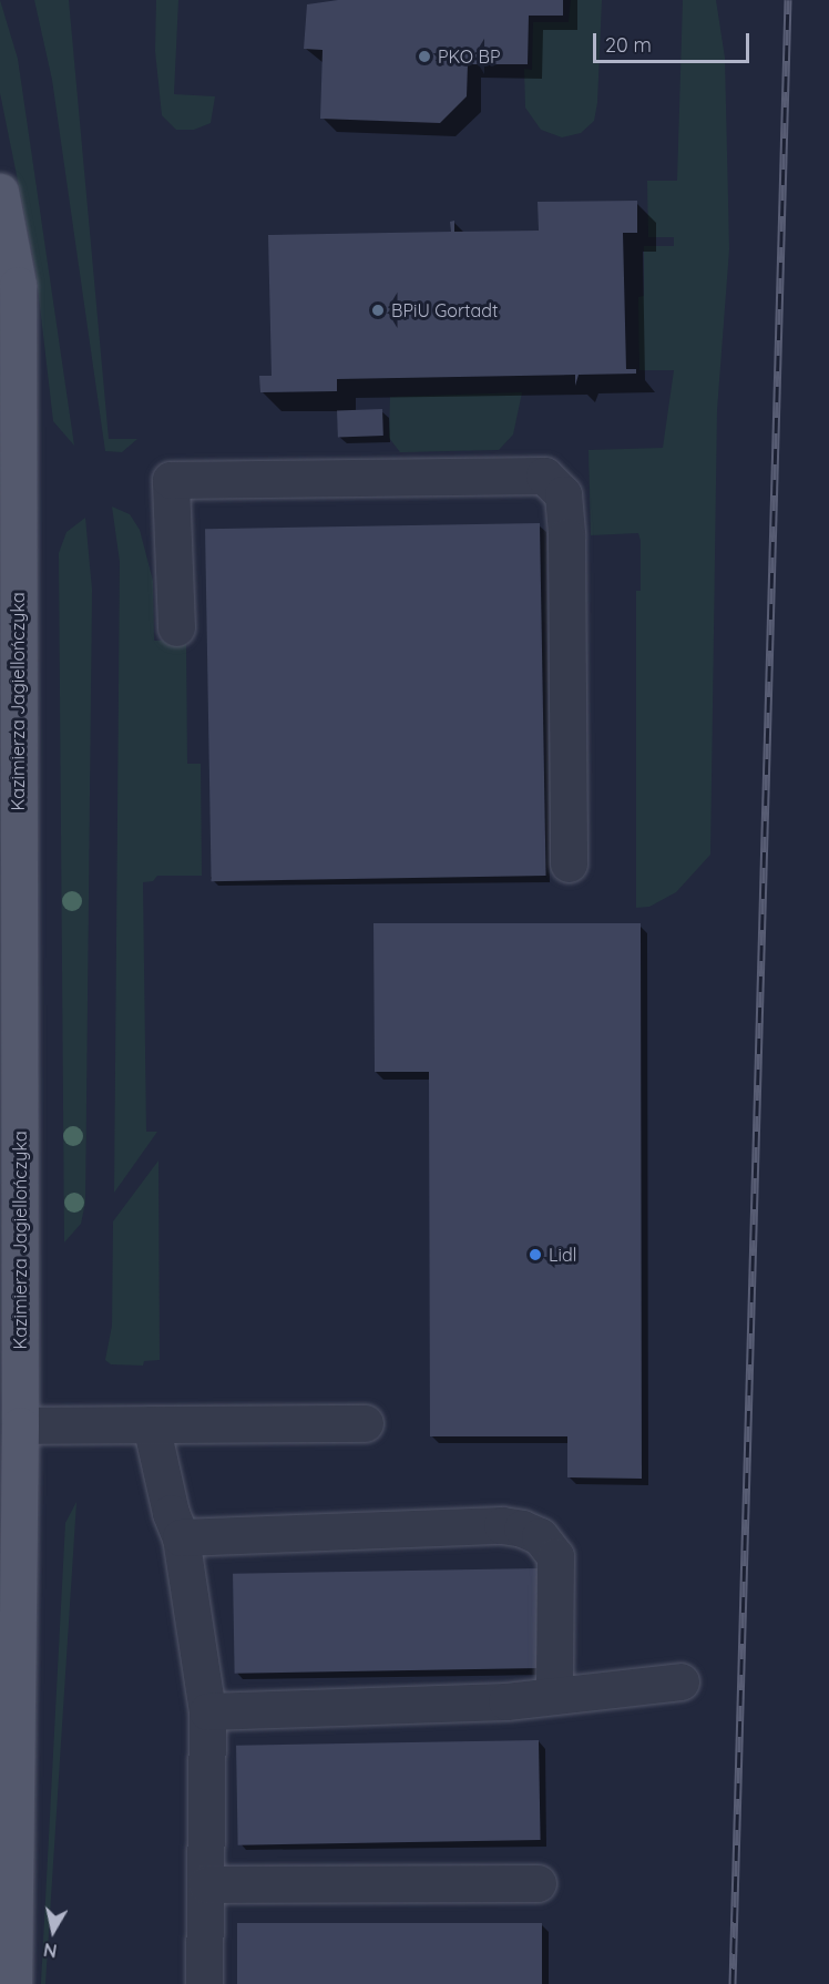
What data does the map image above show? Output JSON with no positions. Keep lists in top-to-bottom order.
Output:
{
  "streets": {
    "main road": ["Kazimierza Jagiellończyka"]
  },
  "places": ["PKO BP", "BPiU Gortadt", "Lidl"],
  "scale_bar": "20 m",
  "north": "bottom"
}
